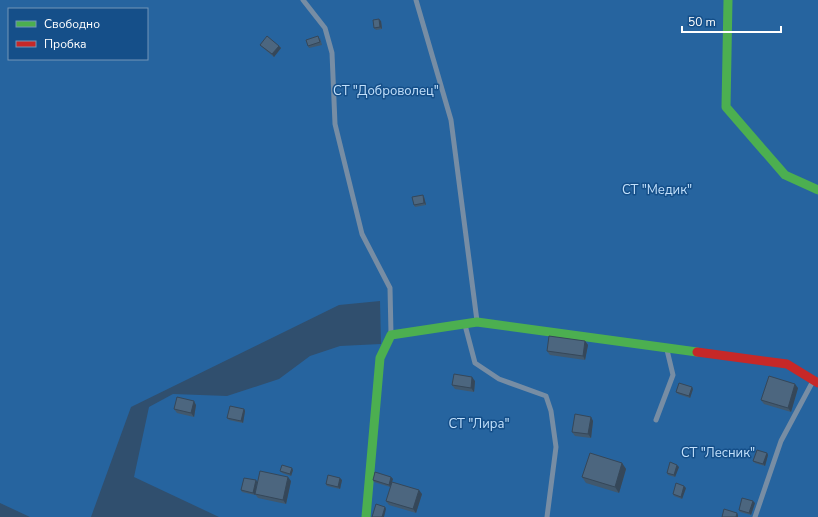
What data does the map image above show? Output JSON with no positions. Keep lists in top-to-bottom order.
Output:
{
  "parks": [
    "СТ \"Доброволец\"",
    "СТ \"Медик\"",
    "СТ \"Лира\"",
    "СТ \"Лесник\""
  ],
  "legend": ["Свободно", "Пробка"],
  "scale_bar": "50 m"
}
